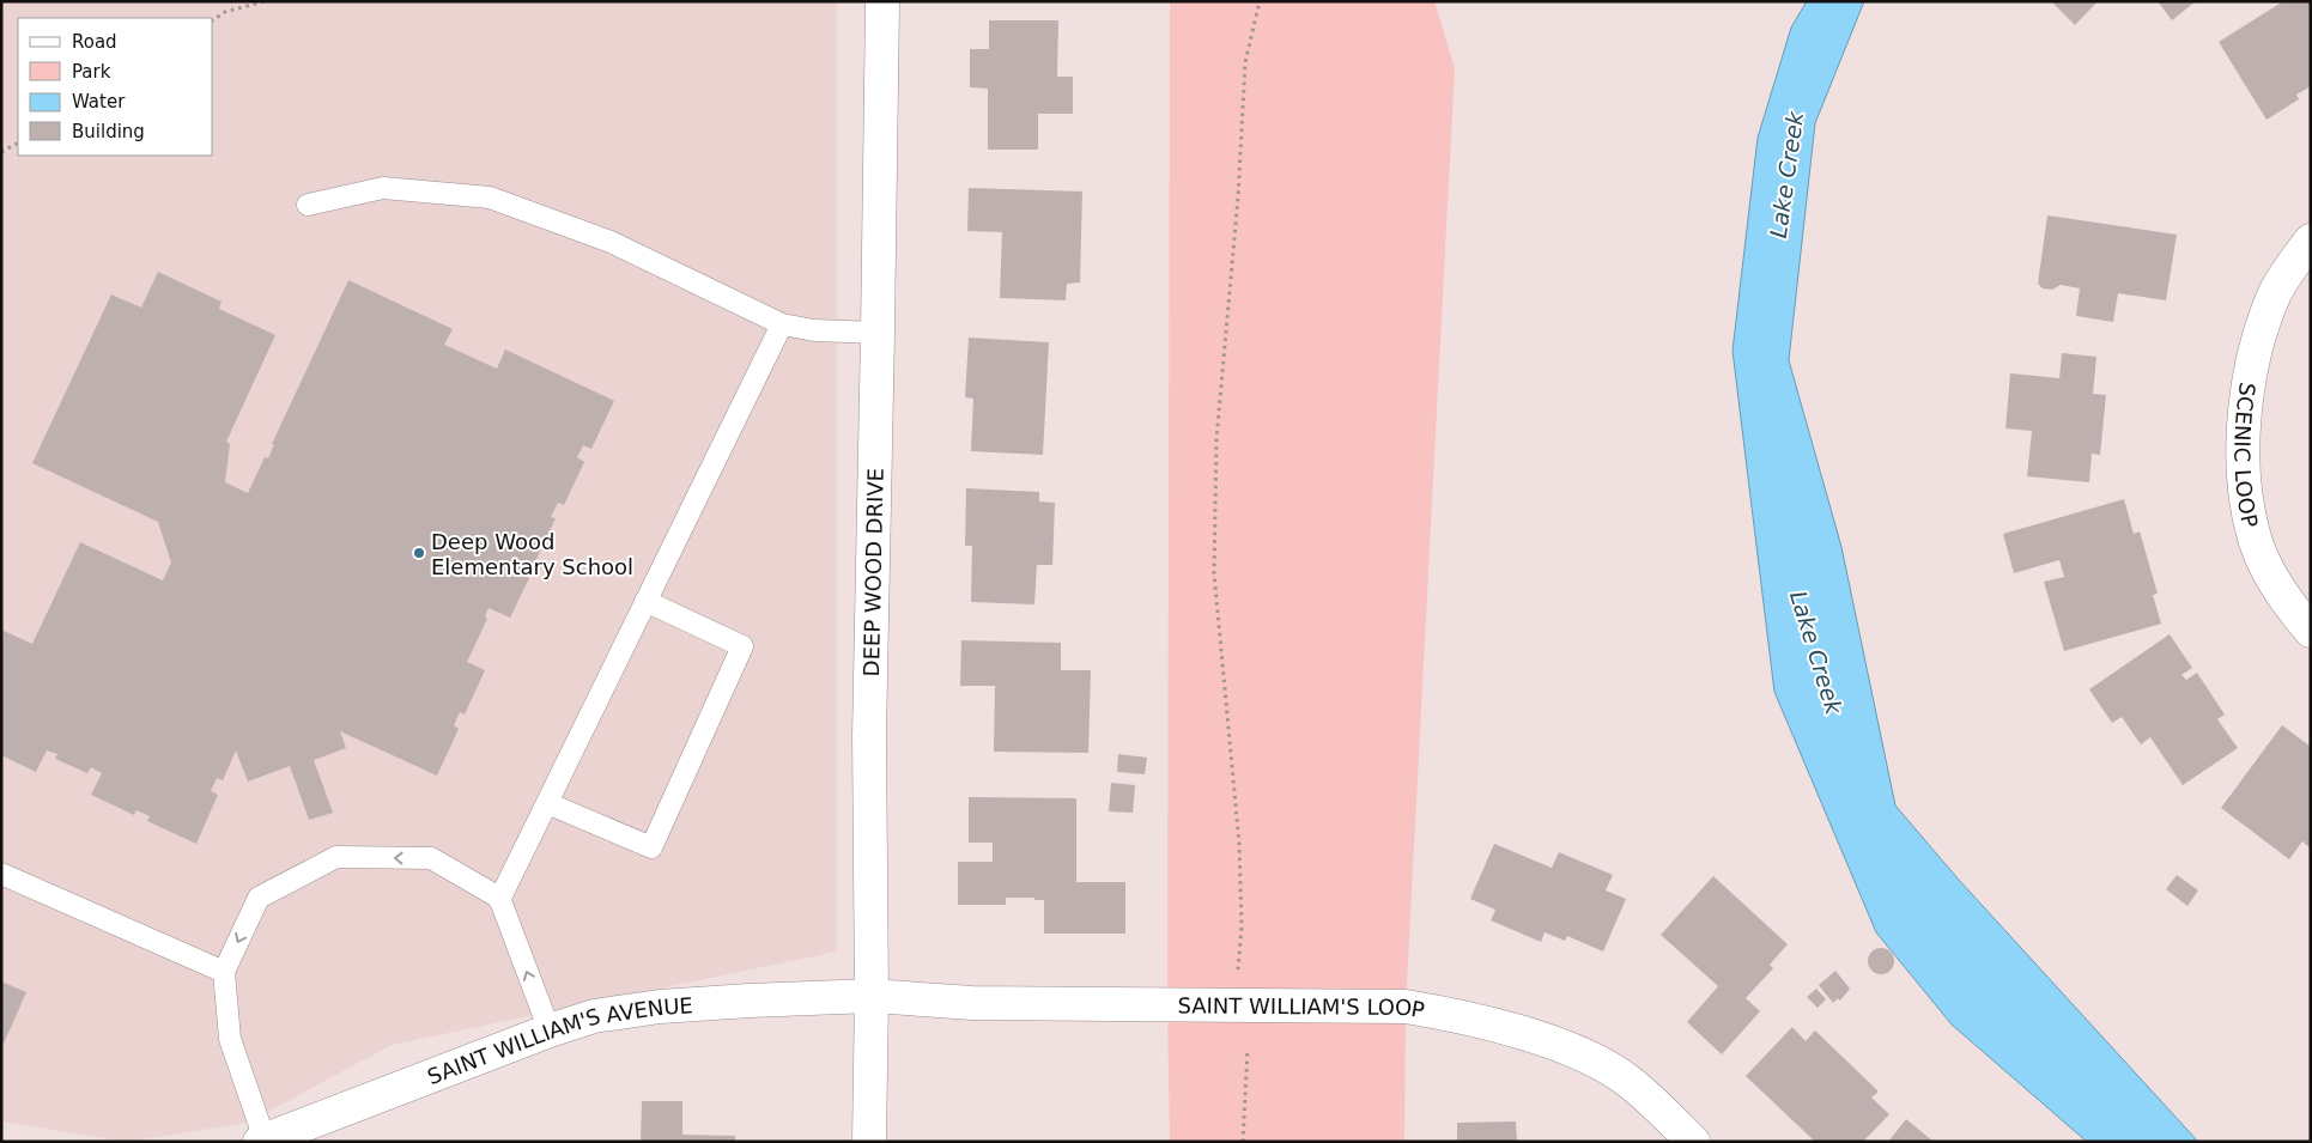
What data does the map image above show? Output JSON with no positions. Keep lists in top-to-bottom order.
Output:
{
  "streets": {
    "street": [
      "SCENIC LOOP",
      "DEEP WOOD DRIVE",
      "SAINT WILLIAM'S LOOP",
      "SAINT WILLIAM'S AVENUE"
    ]
  },
  "crossings": [
    ["DEEP WOOD DRIVE", "SAINT WILLIAM'S LOOP"],
    ["DEEP WOOD DRIVE", "SAINT WILLIAM'S AVENUE"],
    ["SAINT WILLIAM'S LOOP", "SAINT WILLIAM'S AVENUE"]
  ],
  "water": ["Lake Creek"],
  "places": ["Deep Wood Elementary School"],
  "legend": [
    "Road",
    "Park",
    "Water",
    "Building"
  ]
}
